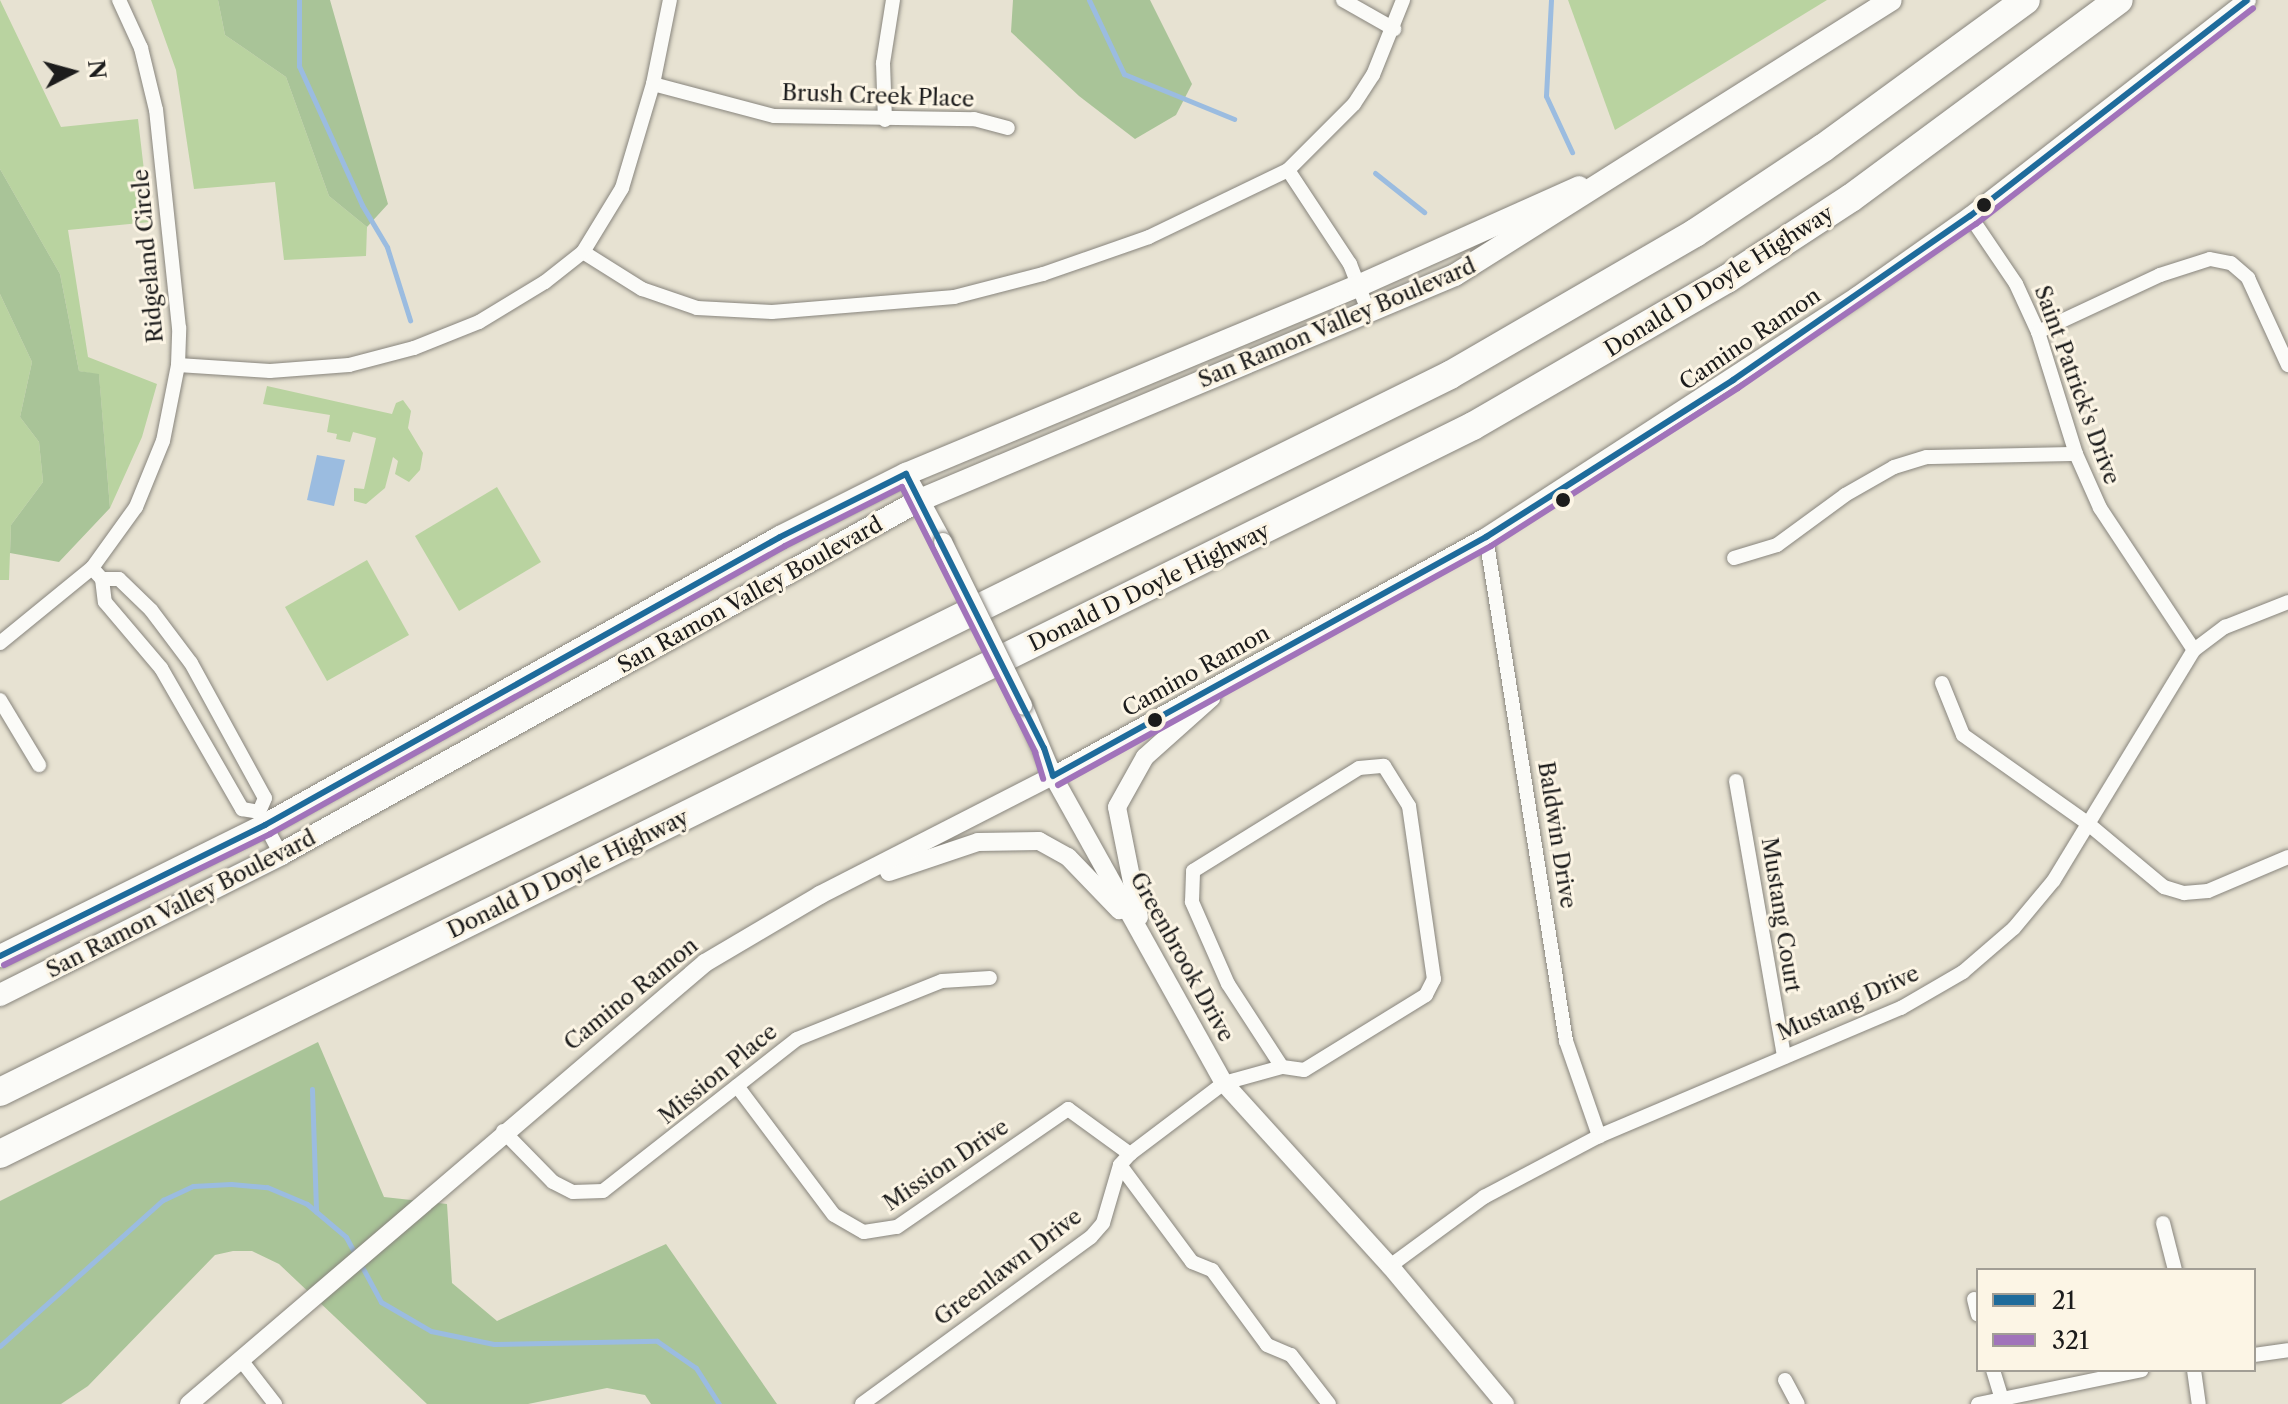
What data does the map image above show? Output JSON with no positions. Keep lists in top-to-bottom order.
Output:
{
  "streets": {
    "highway": ["Donald D Doyle Highway"],
    "main road": ["San Ramon Valley Boulevard"],
    "street": [
      "Brush Creek Place",
      "Ridgeland Circle",
      "Camino Ramon",
      "Saint Patrick's Drive",
      "Baldwin Drive",
      "Mustang Court",
      "Greenbrook Drive",
      "Mustang Drive",
      "Mission Place",
      "Mission Drive",
      "Greenlawn Drive"
    ]
  },
  "crossings": [
    ["San Ramon Valley Boulevard", "Greenbrook Drive"],
    ["Camino Ramon", "Saint Patrick's Drive"],
    ["Camino Ramon", "Baldwin Drive"],
    ["Camino Ramon", "Greenbrook Drive"],
    ["Camino Ramon", "Mission Place"],
    ["Saint Patrick's Drive", "Mustang Drive"],
    ["Baldwin Drive", "Mustang Drive"],
    ["Mustang Court", "Mustang Drive"],
    ["Greenbrook Drive", "Mustang Drive"],
    ["Mission Place", "Mission Drive"],
    ["Mission Drive", "Greenlawn Drive"]
  ],
  "lines": ["transit line 21", "transit line 321"],
  "legend": ["21", "321"],
  "north": "right"
}
